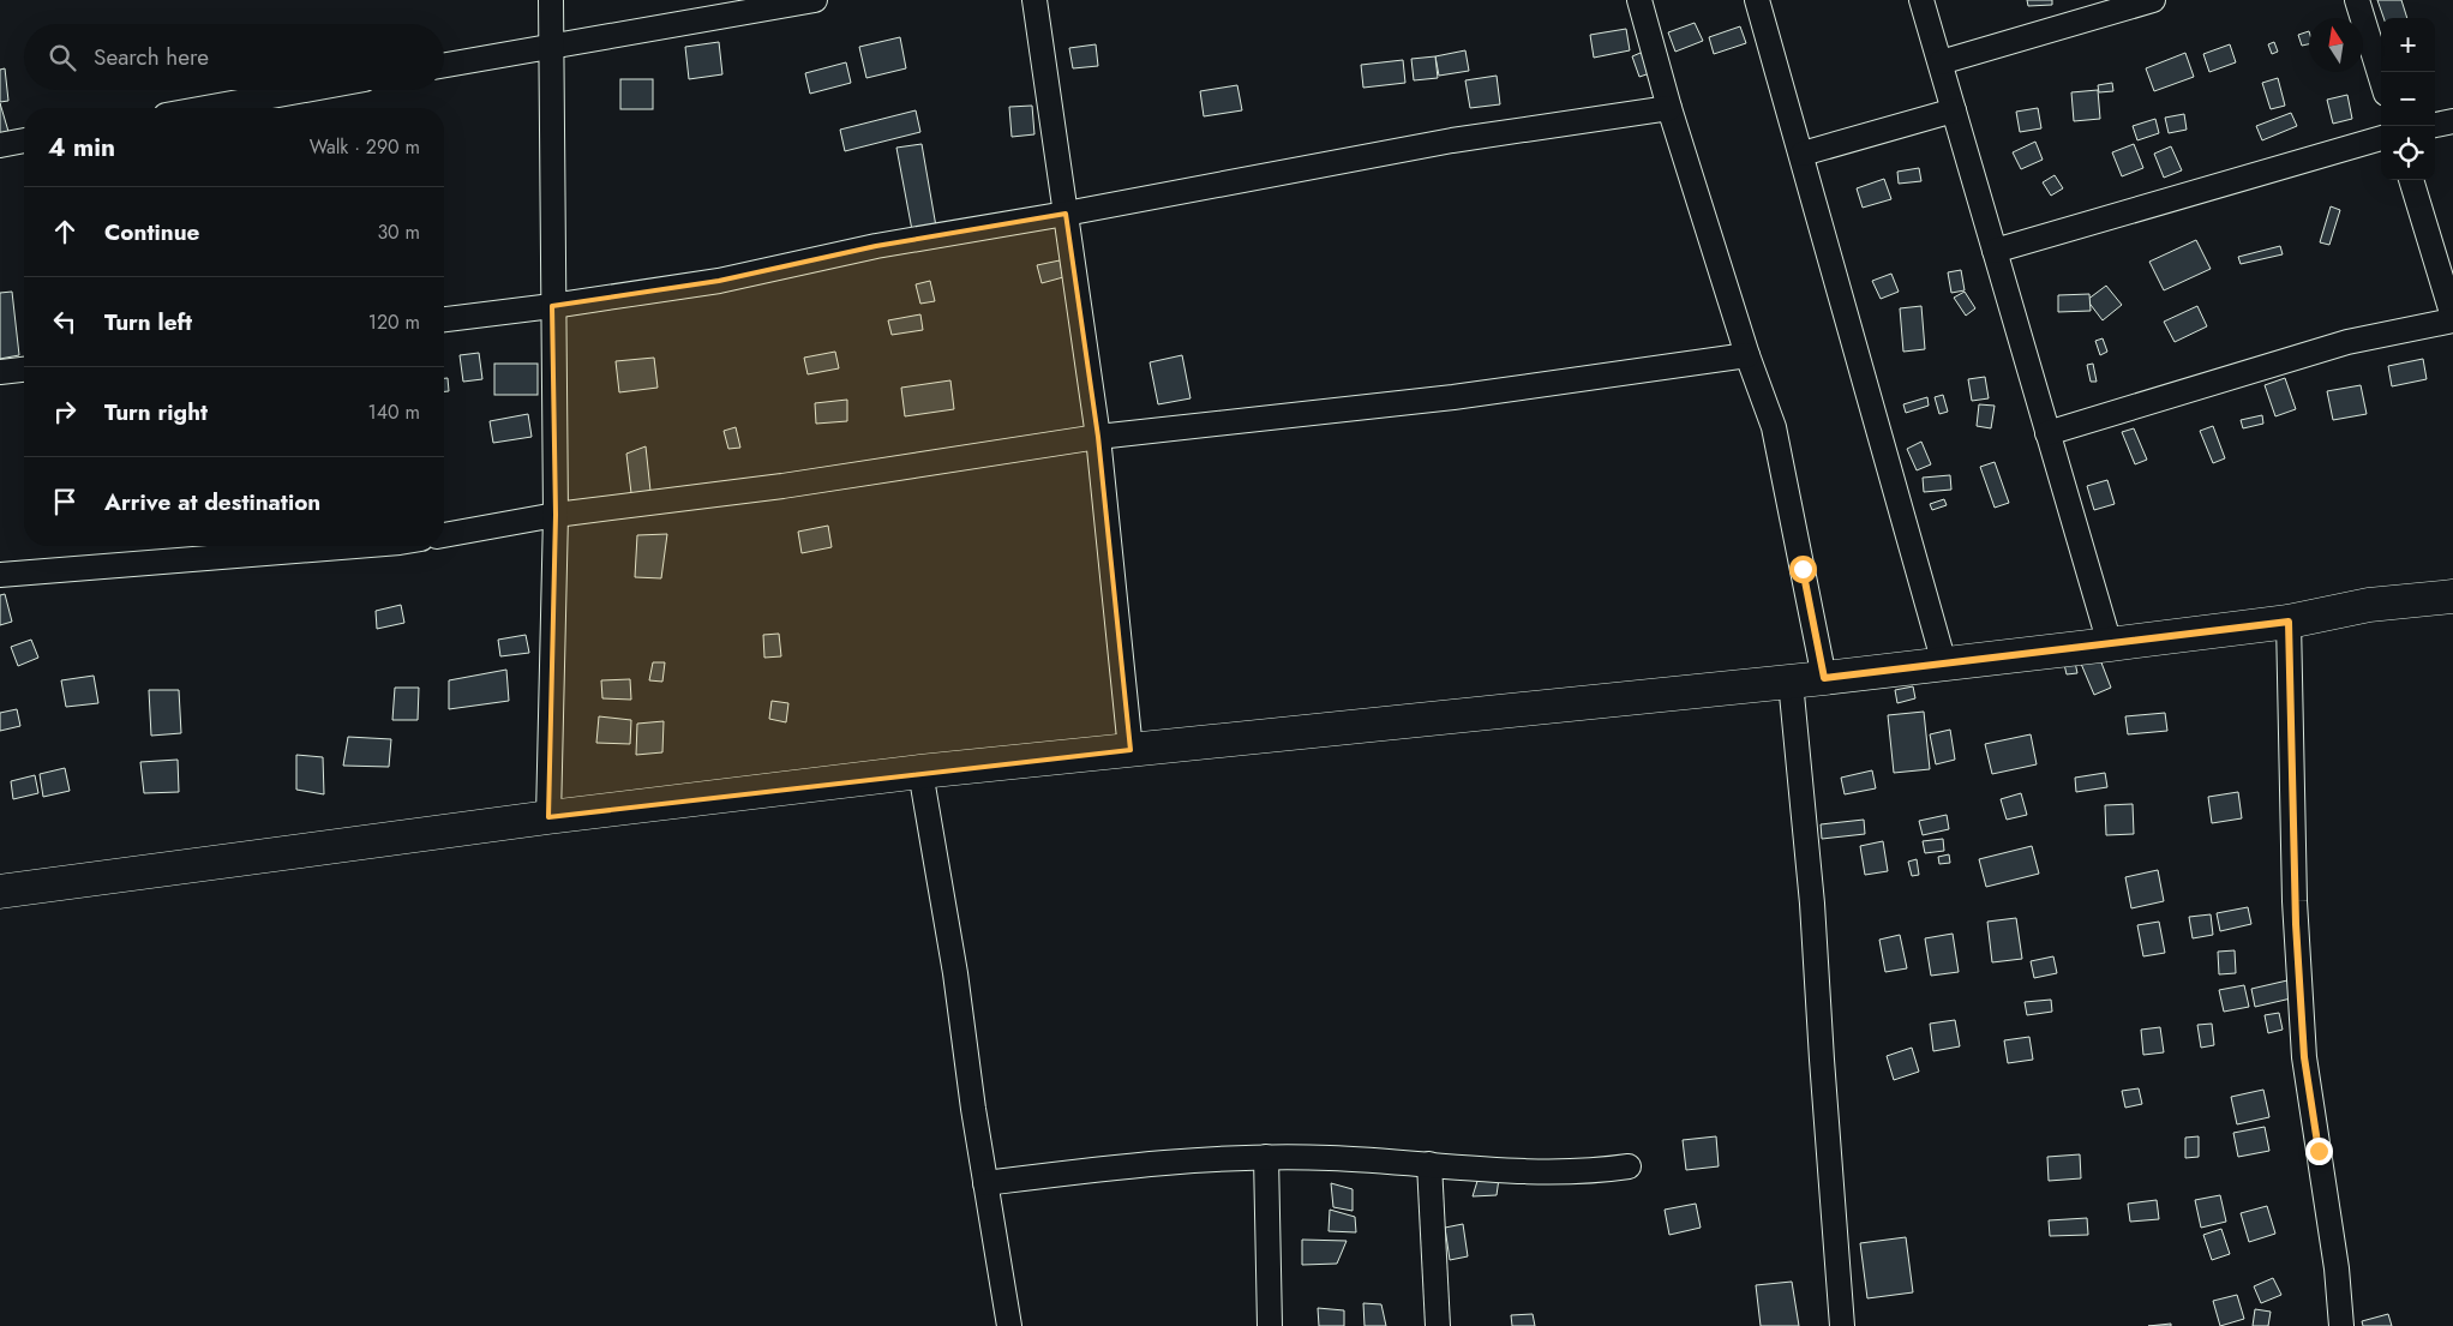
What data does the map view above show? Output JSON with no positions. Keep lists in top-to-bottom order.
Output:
{
  "north": "top",
  "page": {
    "map_buttons": ["+", "−"],
    "search": "Search here",
    "heading": ["4 min", "Walk · 290 m"],
    "list": [
      ["Continue", "30 m"],
      ["Turn left", "120 m"],
      ["Turn right", "140 m"],
      "Arrive at destination"
    ]
  }
}
